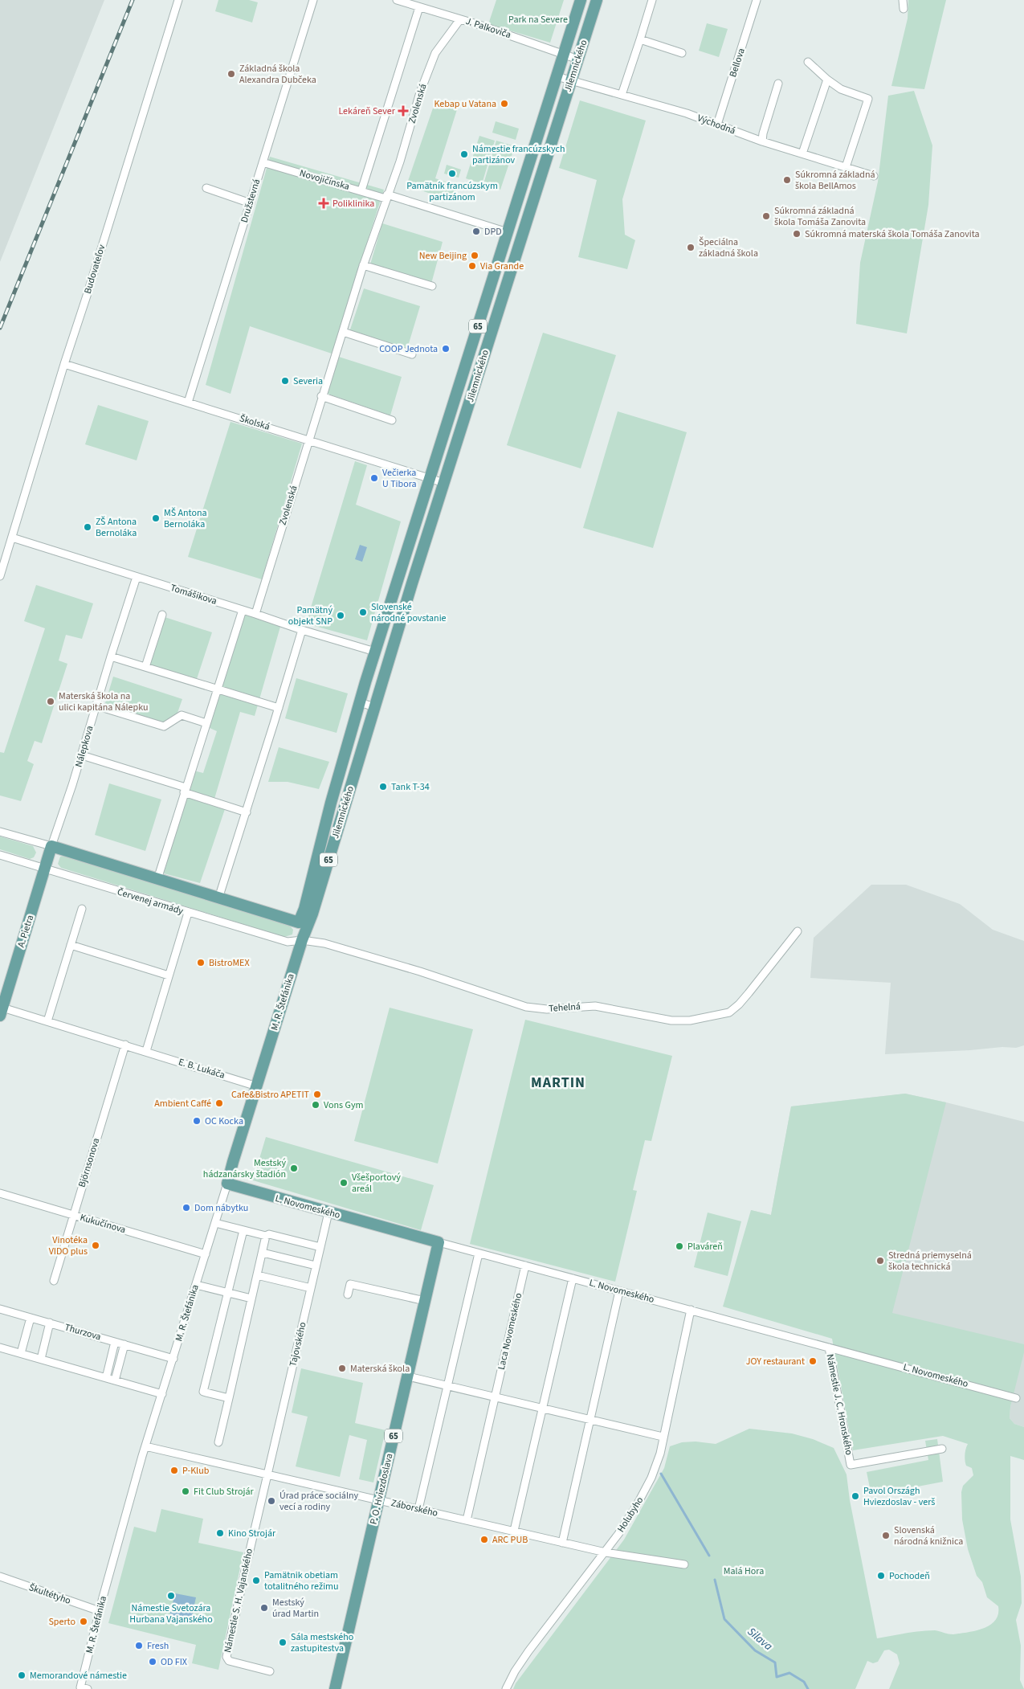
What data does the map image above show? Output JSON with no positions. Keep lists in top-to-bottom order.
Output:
{
  "streets": {
    "main road": [
      "Jilemnického",
      "65",
      "A. Pietra",
      "M. R. Štefánika",
      "L. Novomeského",
      "P. O. Hviezdoslava"
    ],
    "street": [
      "J. Palkoviča",
      "Bellova",
      "Zvolenská",
      "Východná",
      "Novojičínska",
      "Družstevná",
      "Budovateľov",
      "Školská",
      "Tomášikova",
      "Nálepkova",
      "Červenej armády",
      "Tehelná",
      "E. B. Lukáča",
      "Björnsonova",
      "Kukučínova",
      "Laca Novomeského",
      "Thurzova",
      "Tajovského",
      "Námestie J. C. Hronského",
      "Záborského",
      "Holubyho",
      "Škultétyho",
      "Námestie S. H. Vajanského"
    ]
  },
  "crossings": [
    ["J. Palkoviča", "Jilemnického"],
    ["J. Palkoviča", "Zvolenská"],
    ["Bellova", "Východná"],
    ["Jilemnického", "Východná"],
    ["Jilemnického", "Školská"],
    ["Jilemnického", "Tomášikova"],
    ["Jilemnického", "Červenej armády"],
    ["Jilemnického", "M. R. Štefánika"],
    ["Jilemnického", "Tehelná"],
    ["Zvolenská", "Novojičínska"],
    ["Zvolenská", "Školská"],
    ["Zvolenská", "Tomášikova"],
    ["Novojičínska", "Družstevná"],
    ["Družstevná", "Školská"],
    ["Budovateľov", "Školská"],
    ["Budovateľov", "Tomášikova"],
    ["Tomášikova", "Nálepkova"],
    ["Nálepkova", "A. Pietra"],
    ["Červenej armády", "A. Pietra"],
    ["Červenej armády", "M. R. Štefánika"],
    ["Červenej armády", "Tehelná"],
    ["A. Pietra", "E. B. Lukáča"],
    ["M. R. Štefánika", "Tehelná"],
    ["M. R. Štefánika", "E. B. Lukáča"],
    ["M. R. Štefánika", "L. Novomeského"],
    ["M. R. Štefánika", "Kukučínova"],
    ["M. R. Štefánika", "Thurzova"],
    ["M. R. Štefánika", "Záborského"],
    ["M. R. Štefánika", "Škultétyho"],
    ["E. B. Lukáča", "Björnsonova"],
    ["Björnsonova", "Kukučínova"],
    ["L. Novomeského", "Laca Novomeského"],
    ["L. Novomeského", "Tajovského"],
    ["L. Novomeského", "Námestie J. C. Hronského"],
    ["L. Novomeského", "P. O. Hviezdoslava"],
    ["L. Novomeského", "Holubyho"],
    ["Laca Novomeského", "Záborského"],
    ["Tajovského", "Záborského"],
    ["Tajovského", "Námestie S. H. Vajanského"],
    ["P. O. Hviezdoslava", "Záborského"],
    ["Záborského", "Holubyho"],
    ["Záborského", "Námestie S. H. Vajanského"]
  ],
  "districts": ["MARTIN"],
  "water": ["Silava"],
  "parks": ["Park na Severe", "Malá Hora"],
  "places": {
    "other": [
      "Základná škola Alexandra Dubčeka",
      "Kebap u Vatana",
      "Námestie francúzskych partizánov",
      "Pamätník francúzskym partizánom",
      "Súkromná základná škola BellAmos",
      "Súkromná základná škola Tomáša Zanovita",
      "DPD",
      "Súkromná materská škola Tomáša Zanovita",
      "Špeciálna základná škola",
      "New Beijing",
      "Via Grande",
      "COOP Jednota",
      "Severia",
      "Večierka U Tibora",
      "MŠ Antona Bernoláka",
      "ZŠ Antona Bernoláka",
      "Slovenské národné povstanie",
      "Pamätný objekt SNP",
      "Materská škola na ulici kapitána Nálepku",
      "Tank T-34",
      "BistroMEX",
      "Cafe&Bistro APETIT",
      "Ambient Caffé",
      "Vons Gym",
      "OC Kocka",
      "Mestský hádzanársky štadión",
      "Všešportový areál",
      "Dom nábytku",
      "Vinotéka VIDO plus",
      "Plaváreň",
      "Stredná priemyselná škola technická",
      "JOY restaurant",
      "Materská škola",
      "P-Klub",
      "Fit Club Strojár",
      "Pavol Országh Hviezdoslav - verš",
      "Úrad práce sociálny vecí a rodiny",
      "Kino Strojár",
      "Slovenská národná knižnica",
      "ARC PUB",
      "Pochodeň",
      "Pamätnik obetiam totalitného režimu",
      "Námestie Svetozára Hurbana Vajanského",
      "Mestský úrad Martin",
      "Sperto",
      "Sála mestského zastupitestva",
      "Fresh",
      "OD FIX",
      "Memorandové námestie"
    ],
    "health": ["Lekáreň Sever", "Poliklinika"]
  }
}
